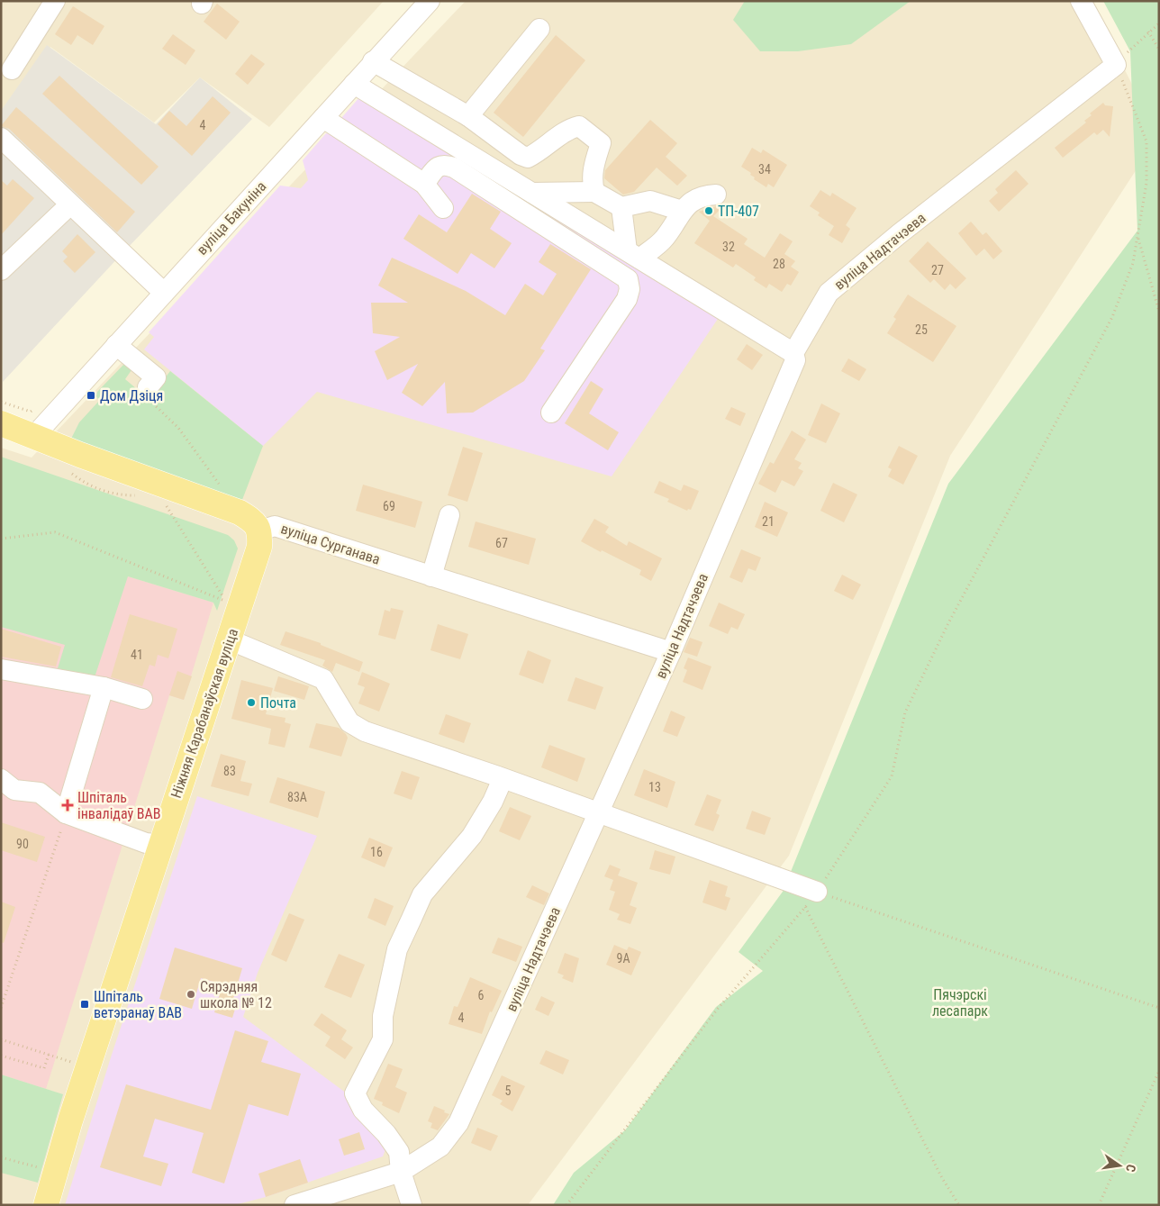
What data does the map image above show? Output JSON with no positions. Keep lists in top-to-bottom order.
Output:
{
  "streets": {
    "main road": ["вуліца Сурганава", "Ніжняя Карабанаўская вуліца"],
    "street": ["вуліца Бакуніна", "вуліца Надтачэева"]
  },
  "crossings": [
    ["вуліца Бакуніна", "вуліца Сурганава"],
    ["вуліца Надтачэева", "вуліца Сурганава"],
    ["вуліца Сурганава", "Ніжняя Карабанаўская вуліца"]
  ],
  "parks": ["Пячэрскі лесапарк"],
  "places": {
    "other": ["ТП-407", "Почта", "Сярэдняя школа № 12"],
    "transit": ["Дом Дзіця", "Шпіталь ветэранаў ВАВ"],
    "health": ["Шпіталь інвалідаў ВАВ"]
  },
  "house_numbers": [
    "4",
    "34",
    "32",
    "28",
    "27",
    "25",
    "69",
    "21",
    "67",
    "41",
    "83",
    "13",
    "83А",
    "90",
    "16",
    "9А",
    "6",
    "4",
    "5"
  ],
  "north": "right"
}
